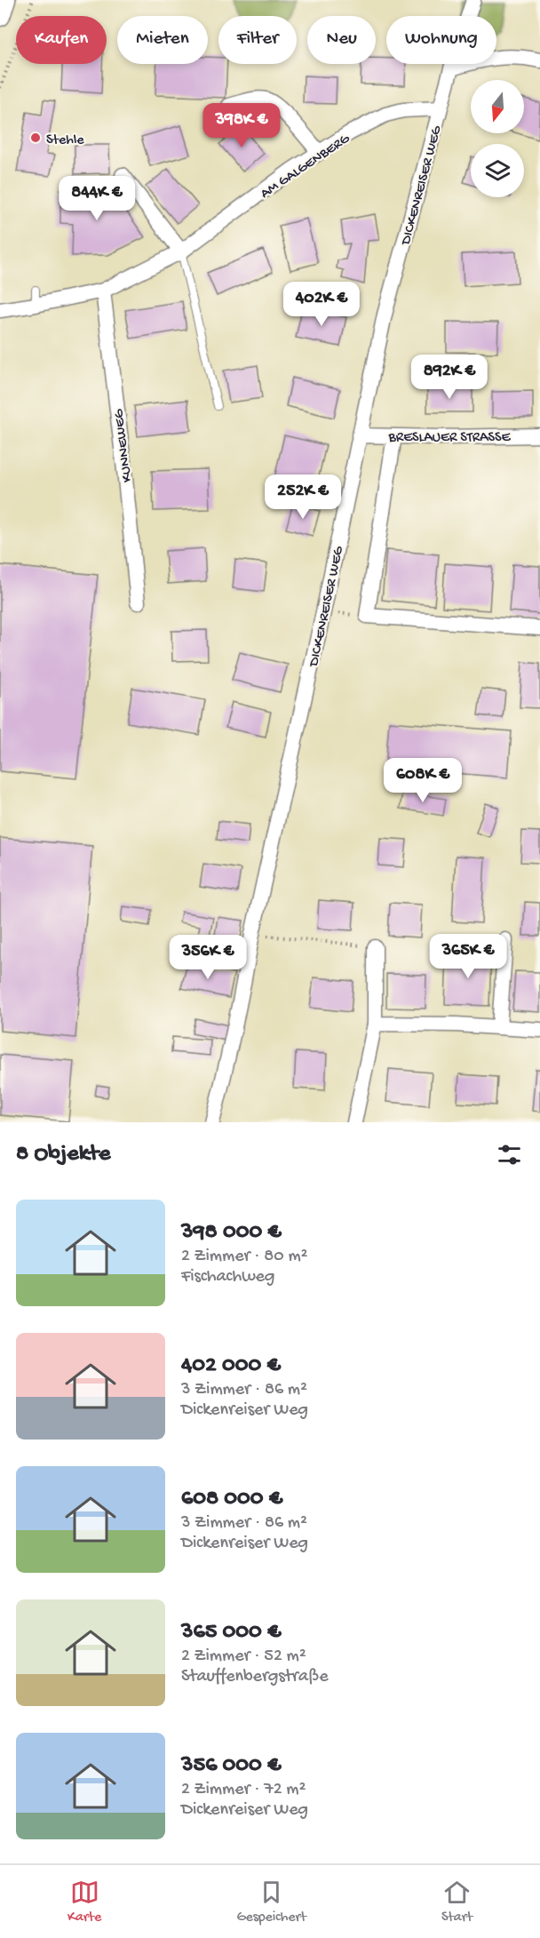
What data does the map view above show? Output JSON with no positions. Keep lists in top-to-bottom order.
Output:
{
  "streets": {
    "street": [
      "AM GALGENBERG",
      "DICKENREISER WEG",
      "BRESLAUER STRASSE",
      "KUNNEWEG"
    ]
  },
  "crossings": [
    ["AM GALGENBERG", "DICKENREISER WEG"],
    ["AM GALGENBERG", "KUNNEWEG"],
    ["DICKENREISER WEG", "BRESLAUER STRASSE"]
  ],
  "places": ["Stehle"],
  "north": "bottom",
  "page": {
    "chip": [
      "Kaufen",
      "Mieten",
      "Filter",
      "Neu",
      "Wohnung"
    ],
    "price": [
      "398K €",
      "844K €",
      "402K €",
      "892K €",
      "252K €",
      "608K €",
      "365K €",
      "356K €"
    ],
    "heading": "8 Objekte",
    "list": [
      {
        "name": "398 000 €",
        "note": "2 Zimmer · 80 m² · Fischachweg"
      },
      {
        "name": "402 000 €",
        "note": "3 Zimmer · 86 m² · Dickenreiser Weg"
      },
      {
        "name": "608 000 €",
        "note": "3 Zimmer · 86 m² · Dickenreiser Weg"
      },
      {
        "name": "365 000 €",
        "note": "2 Zimmer · 52 m² · Stauffenbergstraße"
      },
      {
        "name": "356 000 €",
        "note": "2 Zimmer · 72 m² · Dickenreiser Weg"
      }
    ],
    "tabs": ["Karte", "Gespeichert", "Start"]
  }
}
